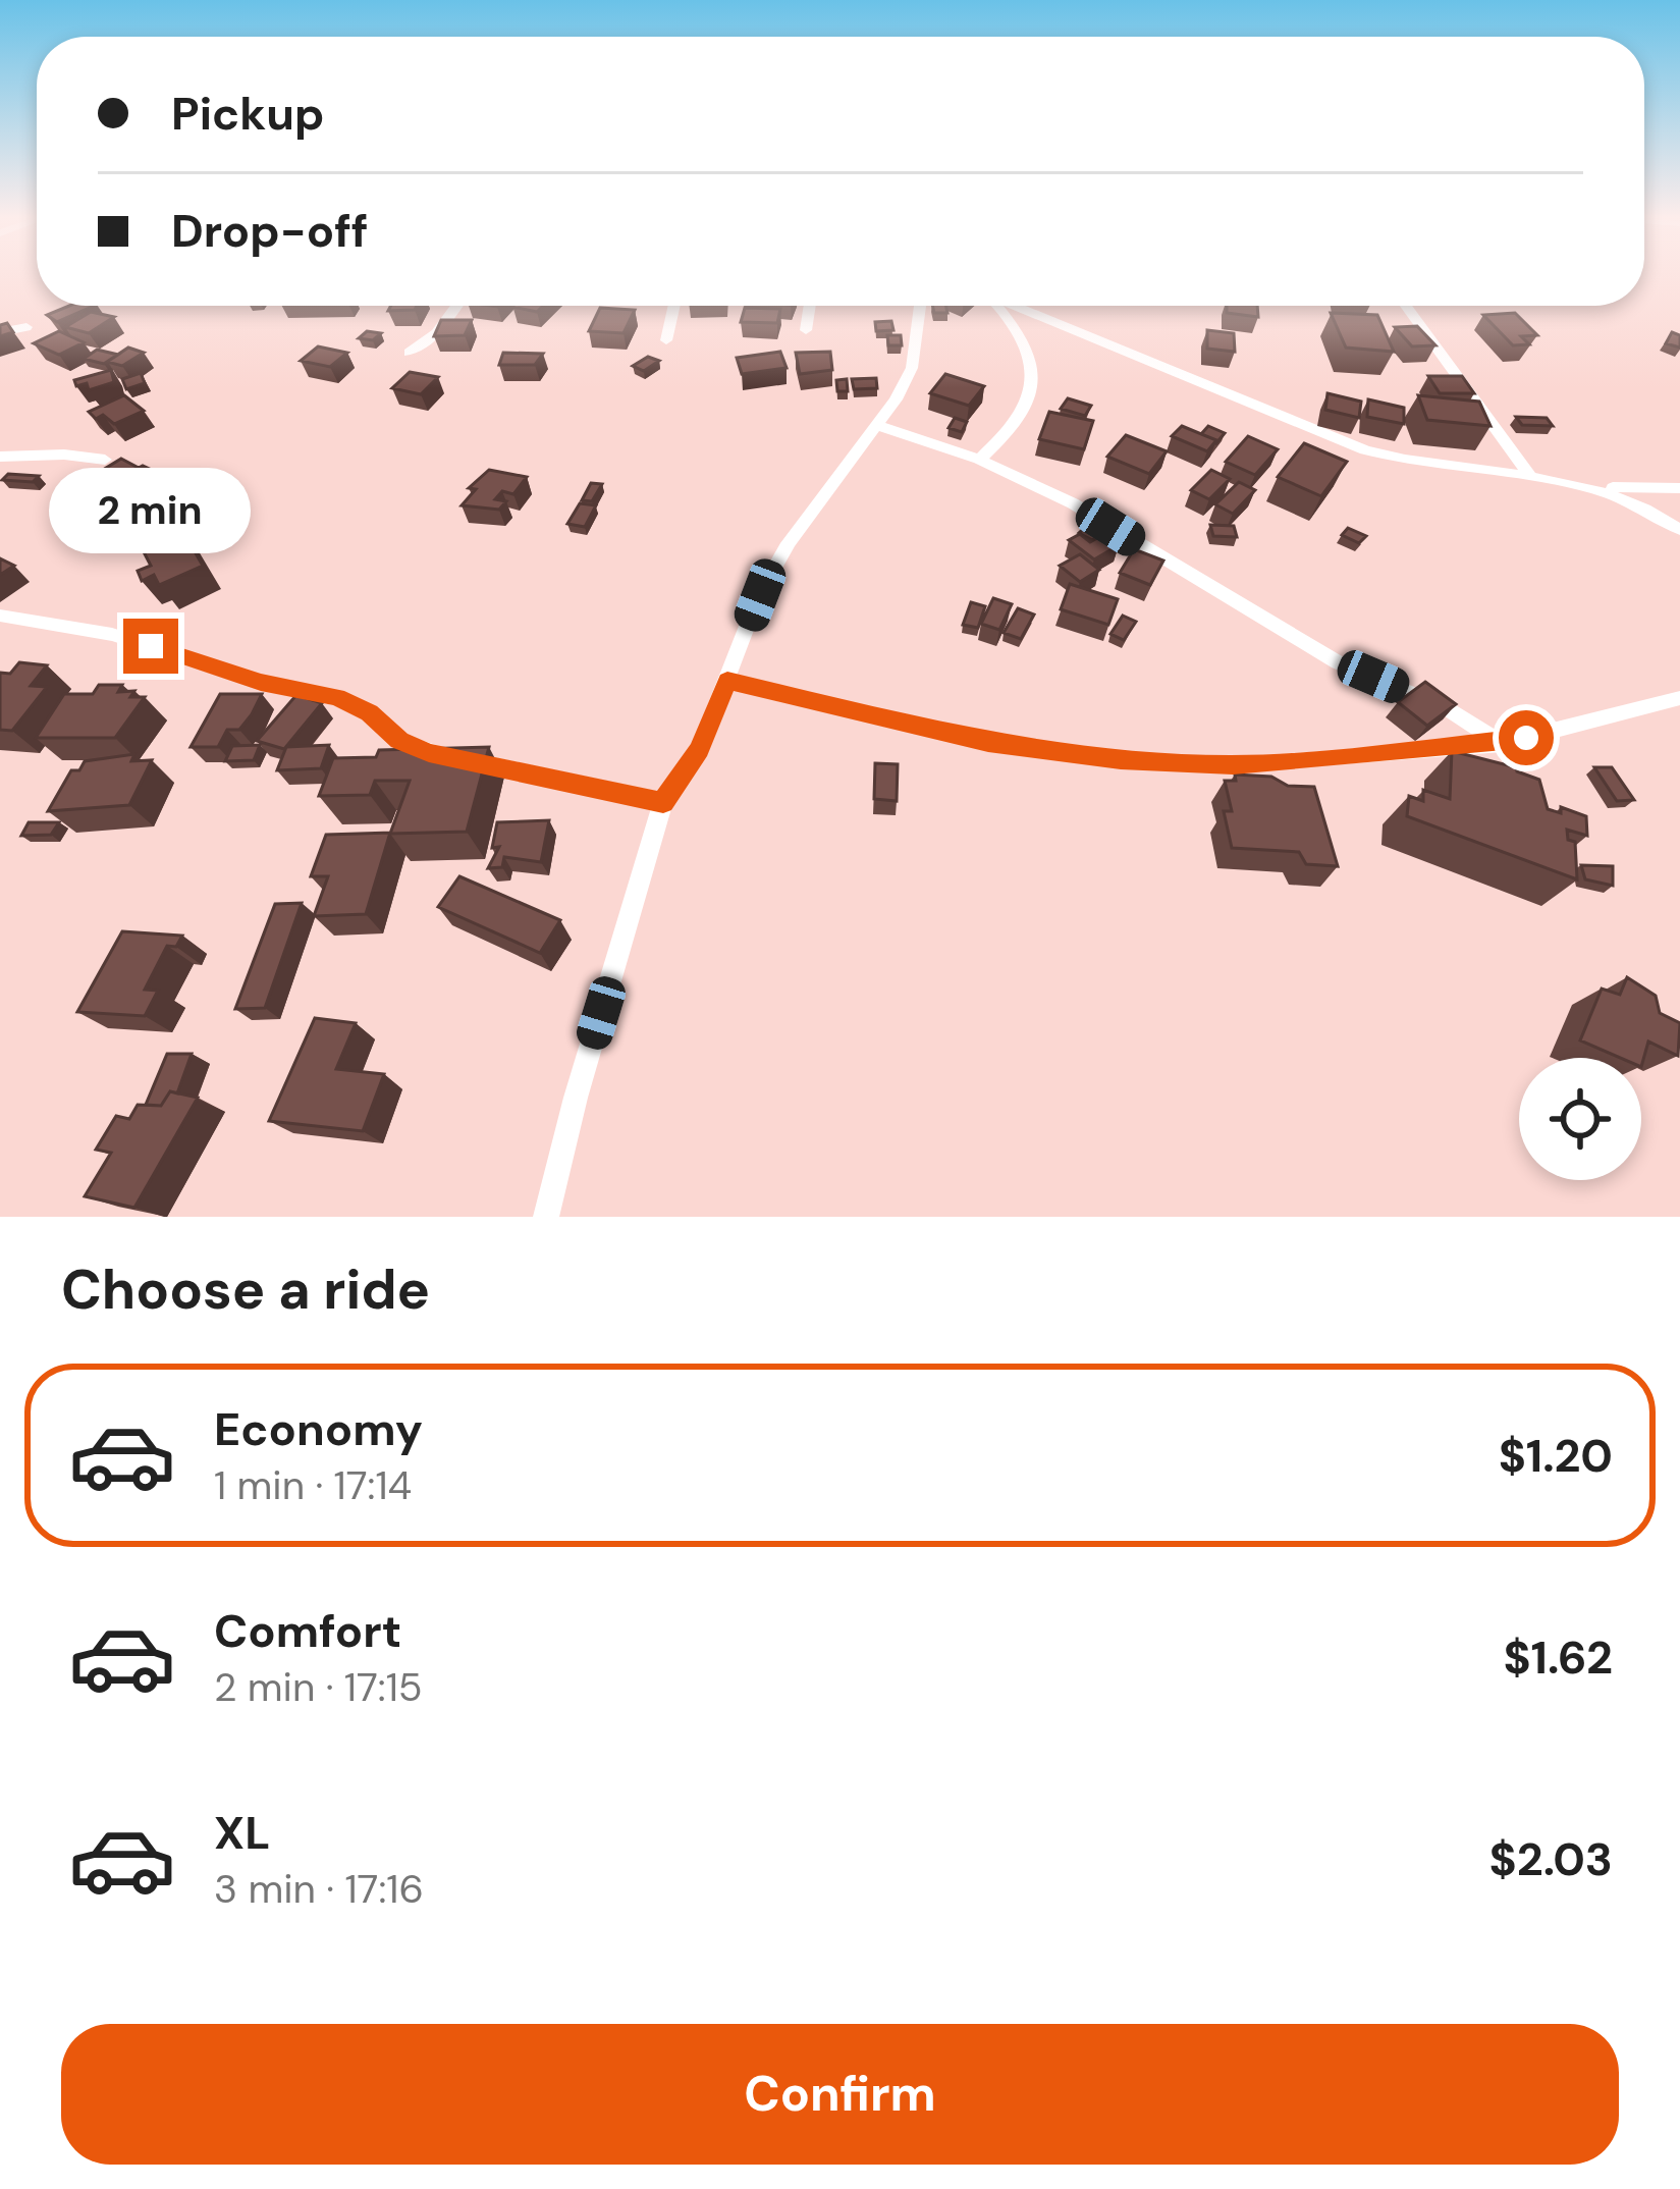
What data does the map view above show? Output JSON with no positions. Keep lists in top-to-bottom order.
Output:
{
  "page": {
    "banner": ["Pickup", "Drop-off"],
    "bubble": "2 min",
    "heading": "Choose a ride",
    "list": [
      {
        "name": "Economy",
        "note": "1 min · 17:14",
        "value": "$1.20"
      },
      {
        "name": "Comfort",
        "note": "2 min · 17:15",
        "value": "$1.62"
      },
      {
        "name": "XL",
        "note": "3 min · 17:16",
        "value": "$2.03"
      }
    ],
    "buttons": "Confirm"
  }
}
